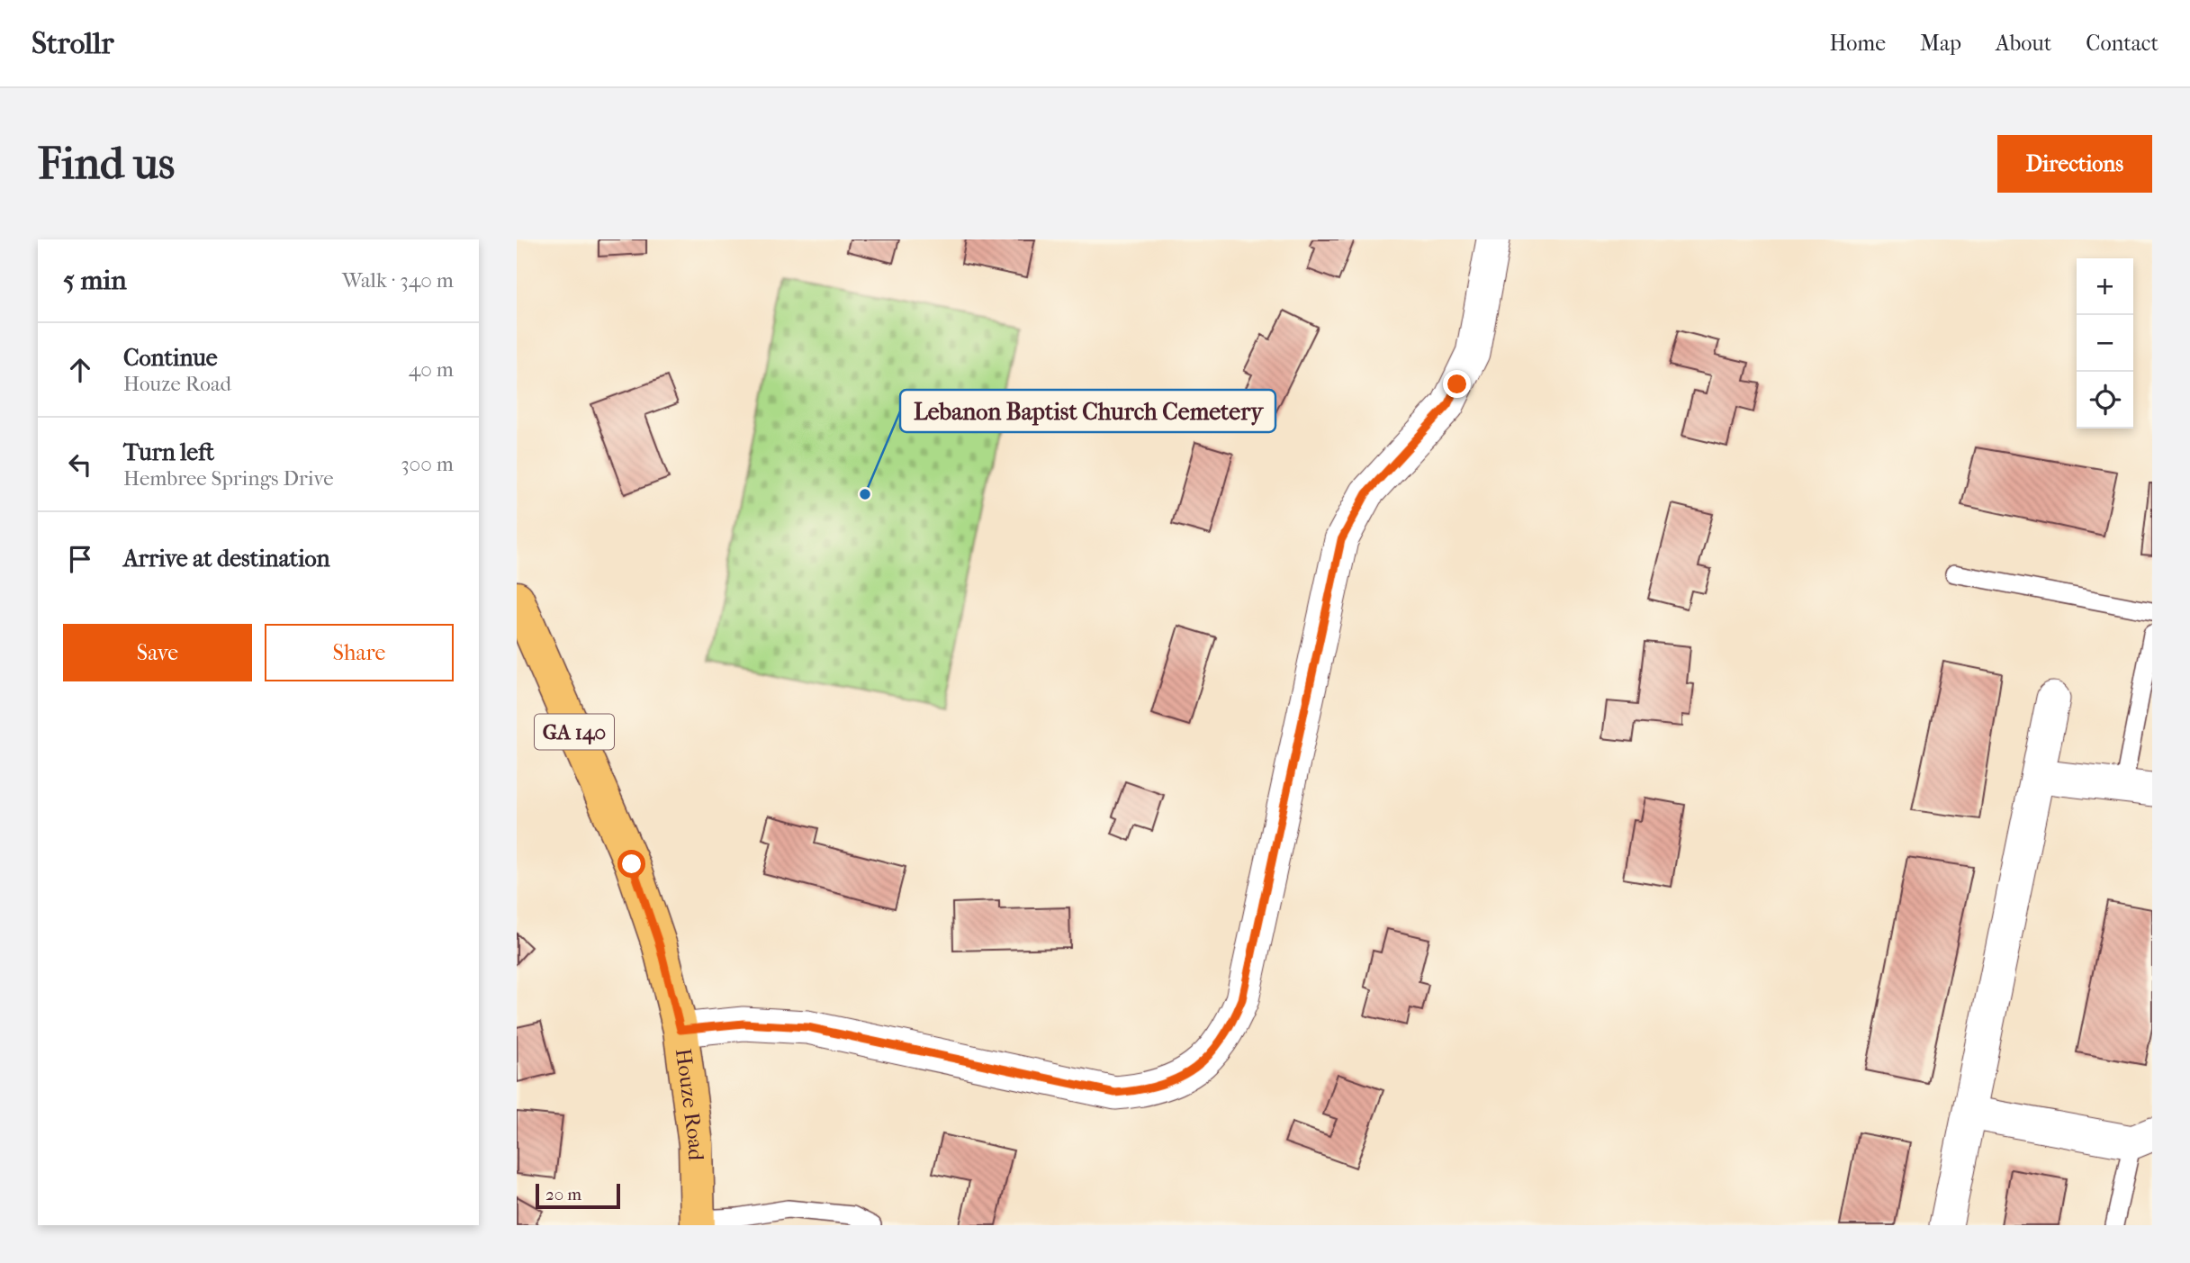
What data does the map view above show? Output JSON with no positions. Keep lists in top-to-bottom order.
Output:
{
  "streets": {
    "main road": ["GA 140", "Houze Road"]
  },
  "places": ["Lebanon Baptist Church Cemetery"],
  "scale_bar": "20 m",
  "page": {
    "header": "Strollr",
    "nav": [
      "Home",
      "Map",
      "About",
      "Contact"
    ],
    "buttons": [
      "Directions",
      ["Save", "Share"]
    ],
    "title": "Find us",
    "heading": ["5 min", "Walk · 340 m"],
    "map_buttons": ["+", "−"],
    "list": [
      ["Continue", "Houze Road", "40 m"],
      ["Turn left", "Hembree Springs Drive", "300 m"],
      "Arrive at destination"
    ],
    "scale": "20 m"
  }
}
